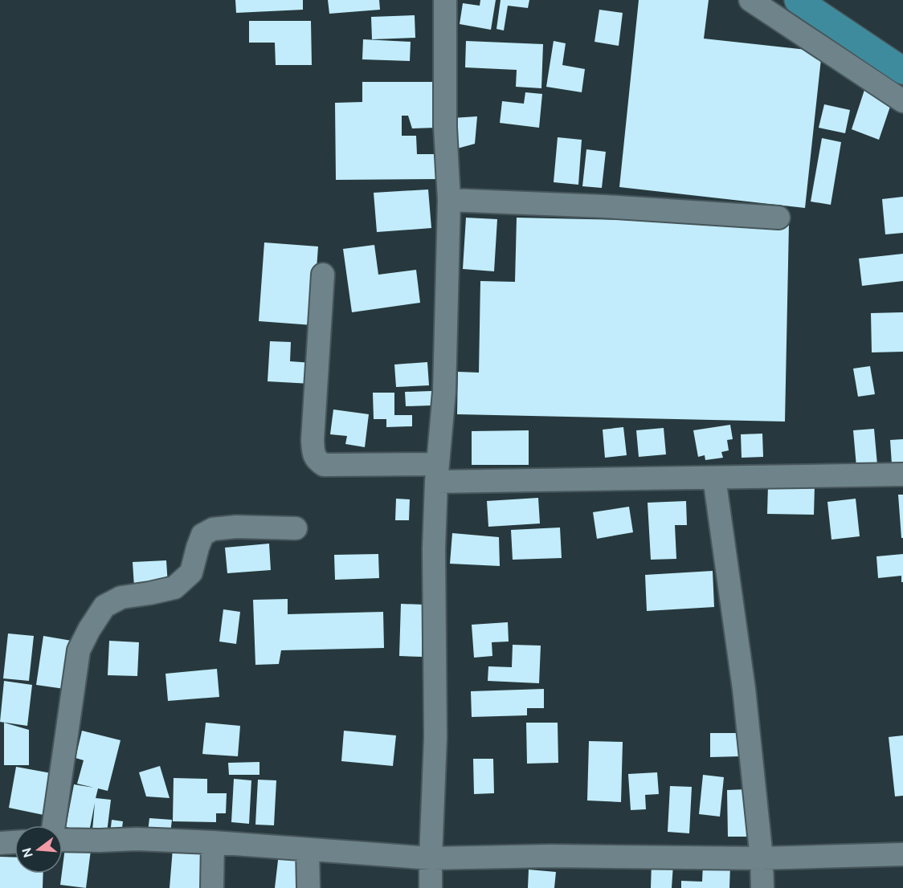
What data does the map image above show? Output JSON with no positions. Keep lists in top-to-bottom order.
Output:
{
  "north": "left"
}
